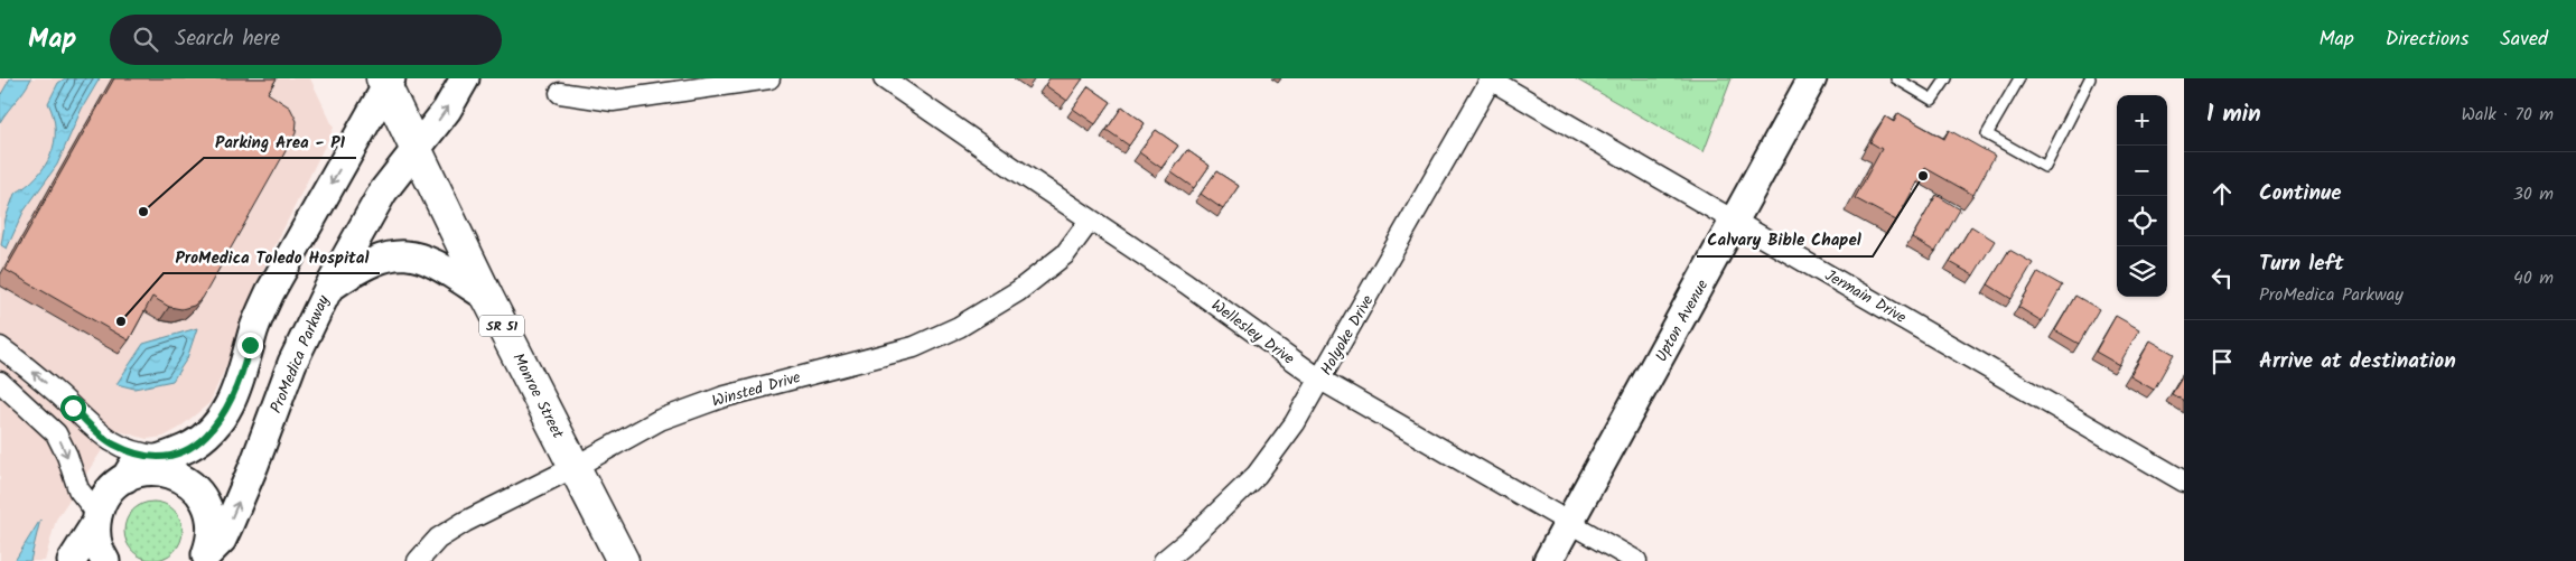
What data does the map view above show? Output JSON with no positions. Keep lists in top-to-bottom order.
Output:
{
  "streets": {
    "main road": ["SR 51", "Monroe Street"],
    "street": [
      "Jermain Drive",
      "Upton Avenue",
      "Wellesley Drive",
      "Holyoke Drive",
      "ProMedica Parkway",
      "Winsted Drive"
    ]
  },
  "crossings": [
    ["Jermain Drive", "Upton Avenue"],
    ["Jermain Drive", "Holyoke Drive"],
    ["Upton Avenue", "Wellesley Drive"],
    ["Wellesley Drive", "Holyoke Drive"],
    ["Wellesley Drive", "Winsted Drive"],
    ["ProMedica Parkway", "Monroe Street"],
    ["Winsted Drive", "Monroe Street"]
  ],
  "places": ["Calvary Bible Chapel", "Parking Area - P1", "ProMedica Toledo Hospital"],
  "page": {
    "header": "Map",
    "search": "Search here",
    "nav": ["Map", "Directions", "Saved"],
    "heading": ["1 min", "Walk · 70 m"],
    "map_buttons": ["+", "−"],
    "list": [
      ["Continue", "30 m"],
      ["Turn left", "ProMedica Parkway", "40 m"],
      "Arrive at destination"
    ]
  }
}
